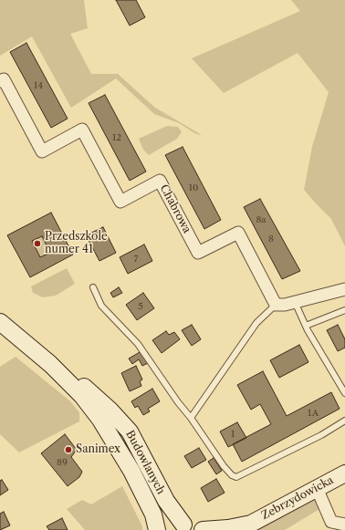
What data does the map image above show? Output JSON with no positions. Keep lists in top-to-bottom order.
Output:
{
  "streets": {
    "main road": ["Budowlanych", "Zebrzydowicka"],
    "street": ["Chabrowa"]
  },
  "places": ["Przedszkole numer 41", "Sanimex"],
  "house_numbers": [
    "14",
    "12",
    "10",
    "8a",
    "8",
    "7",
    "5",
    "1A",
    "1",
    "89"
  ]
}
